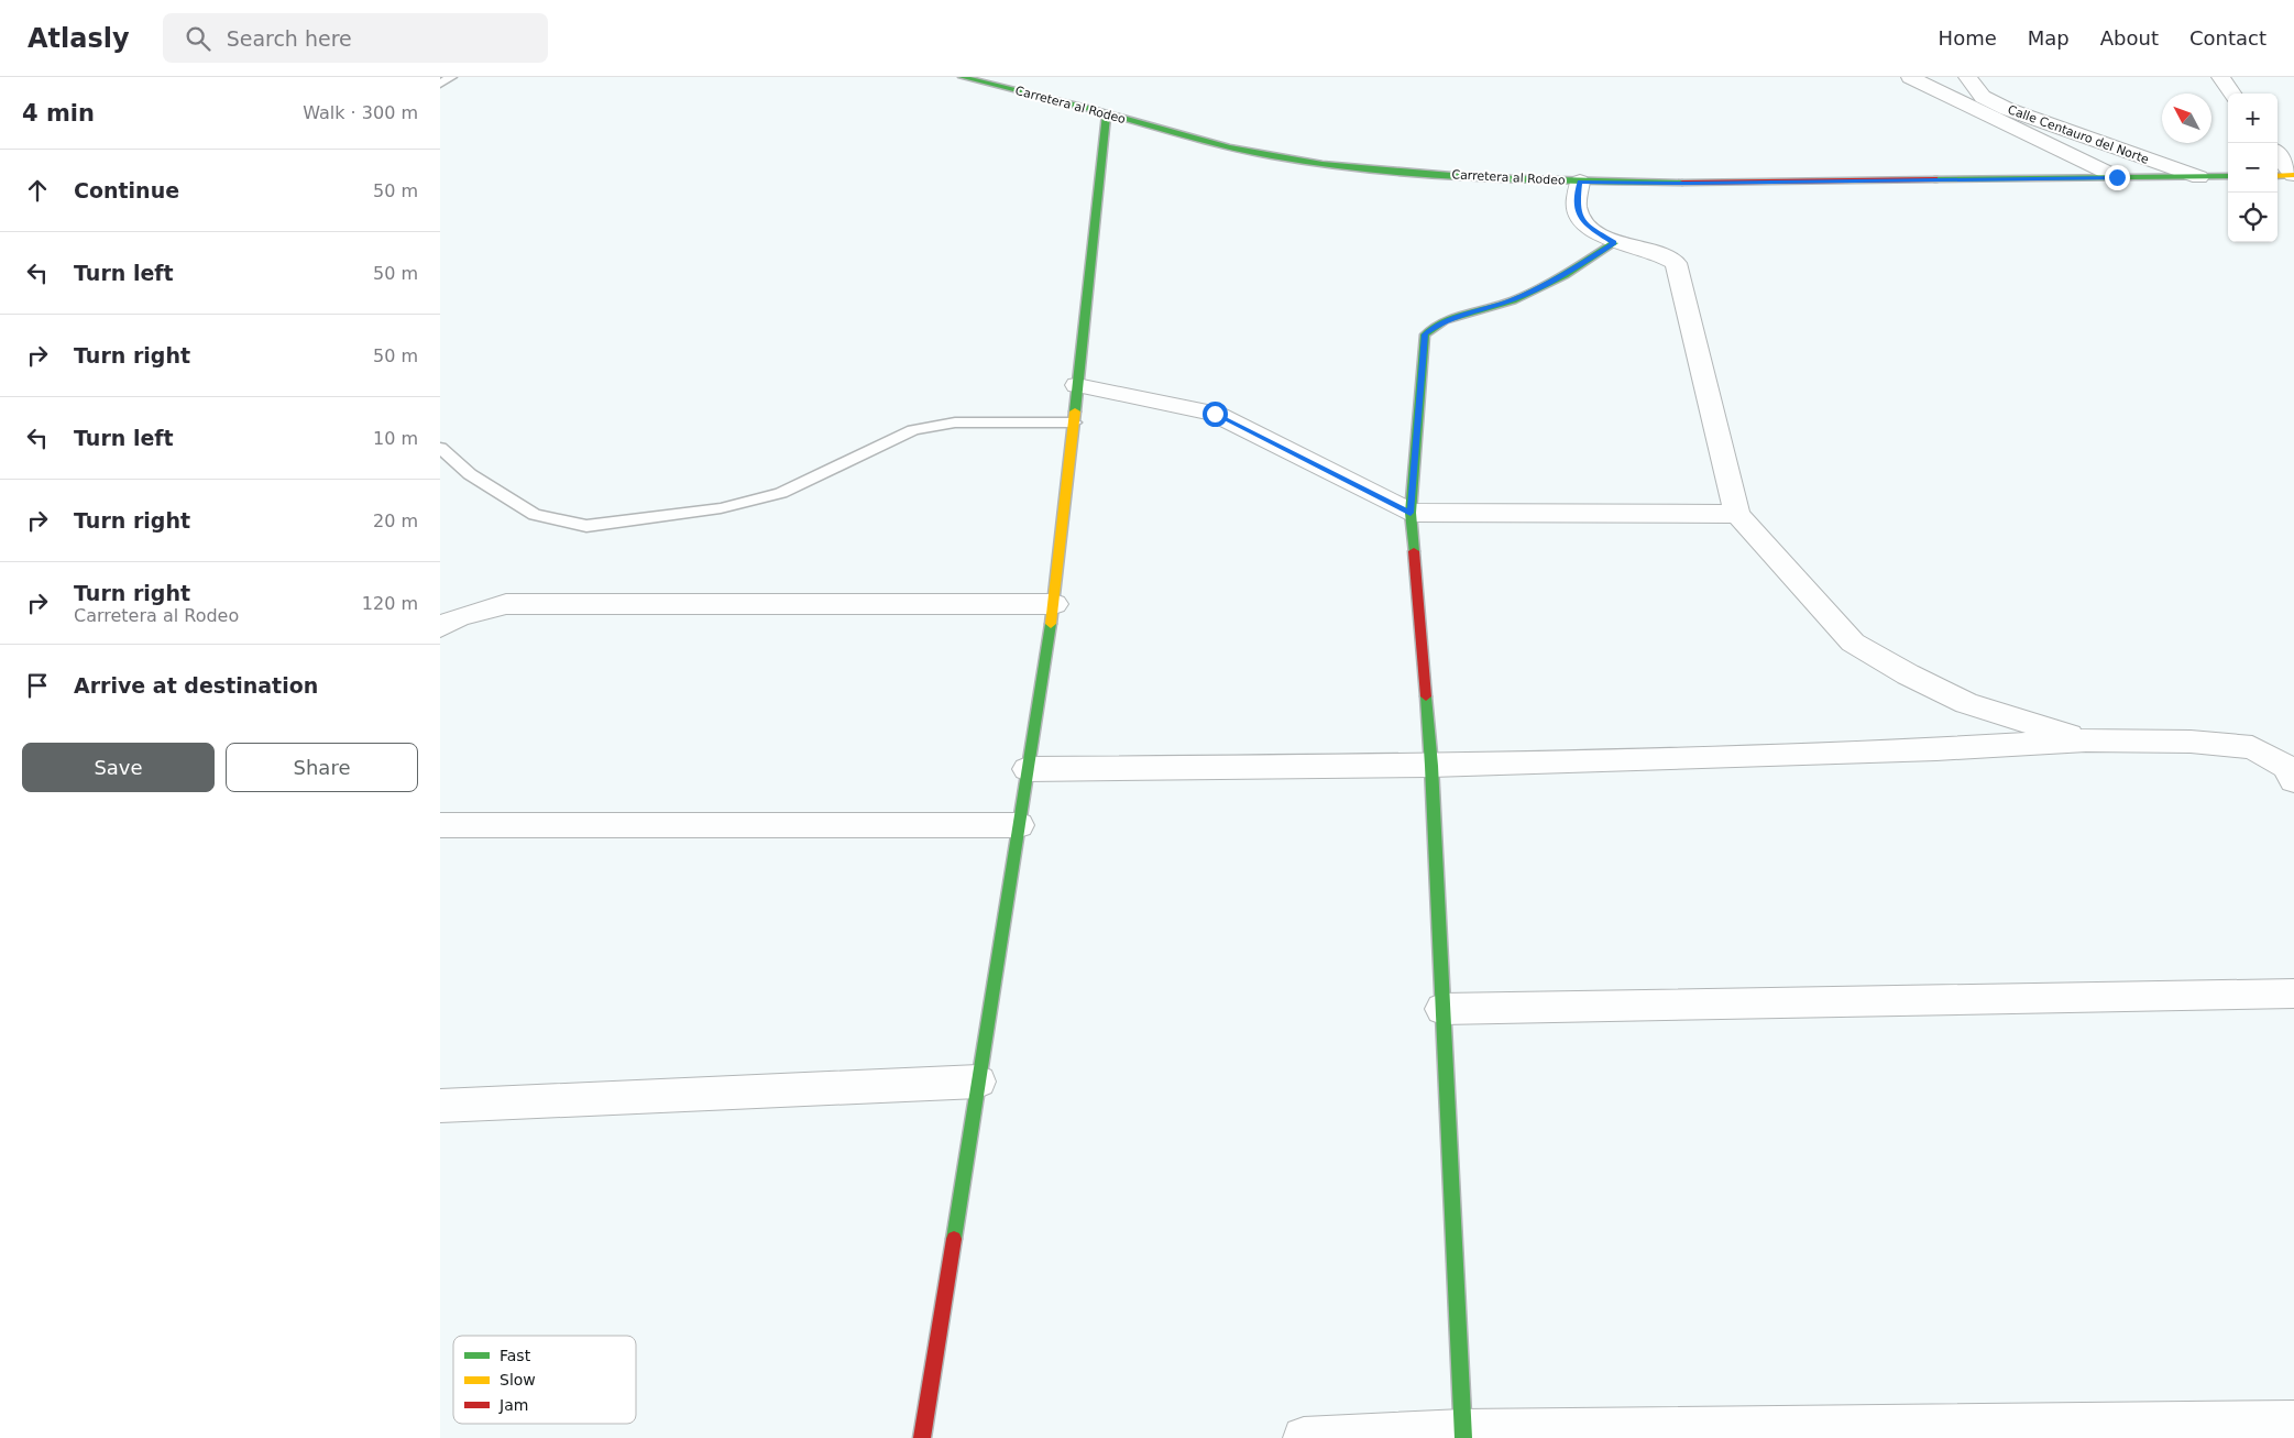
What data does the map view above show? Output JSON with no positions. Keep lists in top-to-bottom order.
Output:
{
  "streets": {
    "street": ["Carretera al Rodeo", "Calle Centauro del Norte"]
  },
  "crossings": [
    ["Carretera al Rodeo", "Calle Centauro del Norte"]
  ],
  "legend": ["Fast", "Slow", "Jam"],
  "north": "top left",
  "page": {
    "header": "Atlasly",
    "search": "Search here",
    "nav": [
      "Home",
      "Map",
      "About",
      "Contact"
    ],
    "heading": ["4 min", "Walk · 300 m"],
    "map_buttons": ["+", "−"],
    "list": [
      ["Continue", "50 m"],
      ["Turn left", "50 m"],
      ["Turn right", "50 m"],
      ["Turn left", "10 m"],
      ["Turn right", "20 m"],
      ["Turn right", "Carretera al Rodeo", "120 m"],
      "Arrive at destination"
    ],
    "buttons": ["Save", "Share"]
  }
}
